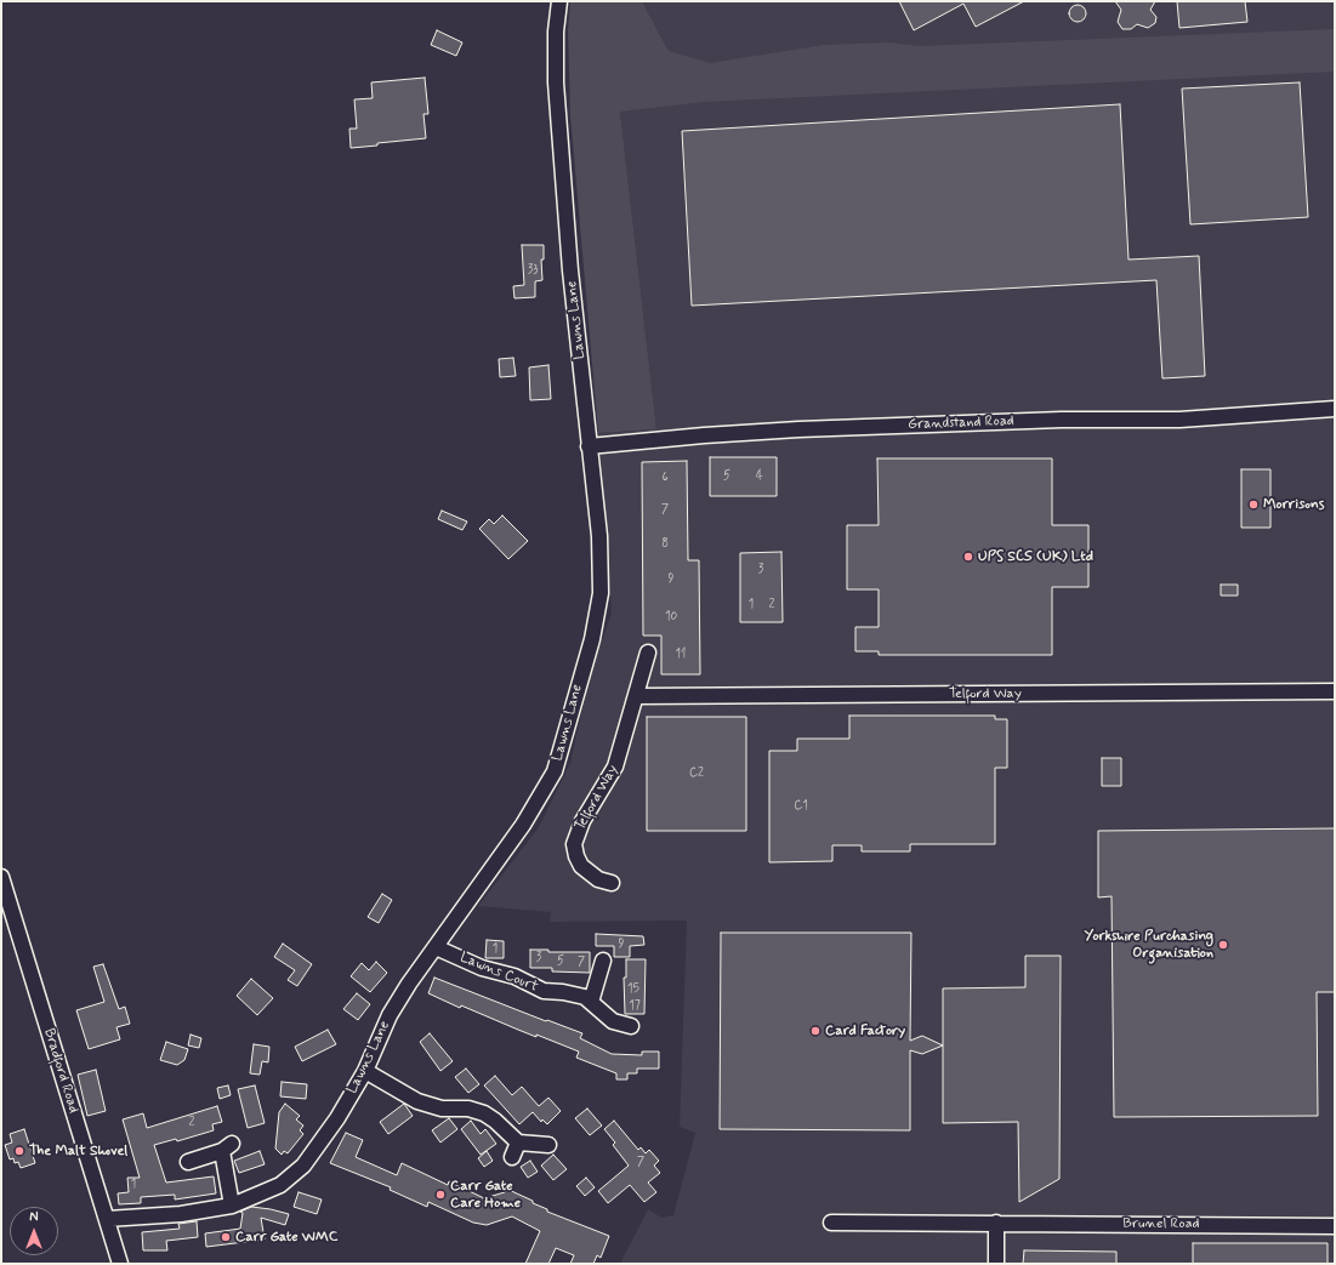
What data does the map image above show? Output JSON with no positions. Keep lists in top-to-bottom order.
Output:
{
  "streets": {
    "street": [
      "Lawns Lane",
      "Grandstand Road",
      "Telford Way",
      "Lawns Court",
      "Bradford Road",
      "Brunel Road"
    ]
  },
  "crossings": [
    ["Lawns Lane", "Grandstand Road"],
    ["Lawns Lane", "Lawns Court"],
    ["Lawns Lane", "Bradford Road"]
  ],
  "places": [
    "Morrisons",
    "UPS SCS (UK) Ltd",
    "Yorkshire Purchasing Organisation",
    "Card Factory",
    "The Malt Shovel",
    "Carr Gate Care Home",
    "Carr Gate WMC"
  ],
  "house_numbers": [
    "33",
    "5",
    "4",
    "6",
    "7",
    "8",
    "3",
    "9",
    "1",
    "2",
    "10",
    "11",
    "C2",
    "C1",
    "9",
    "1",
    "3",
    "5",
    "7",
    "15",
    "17",
    "2",
    "7",
    "1"
  ],
  "north": "top"
}
